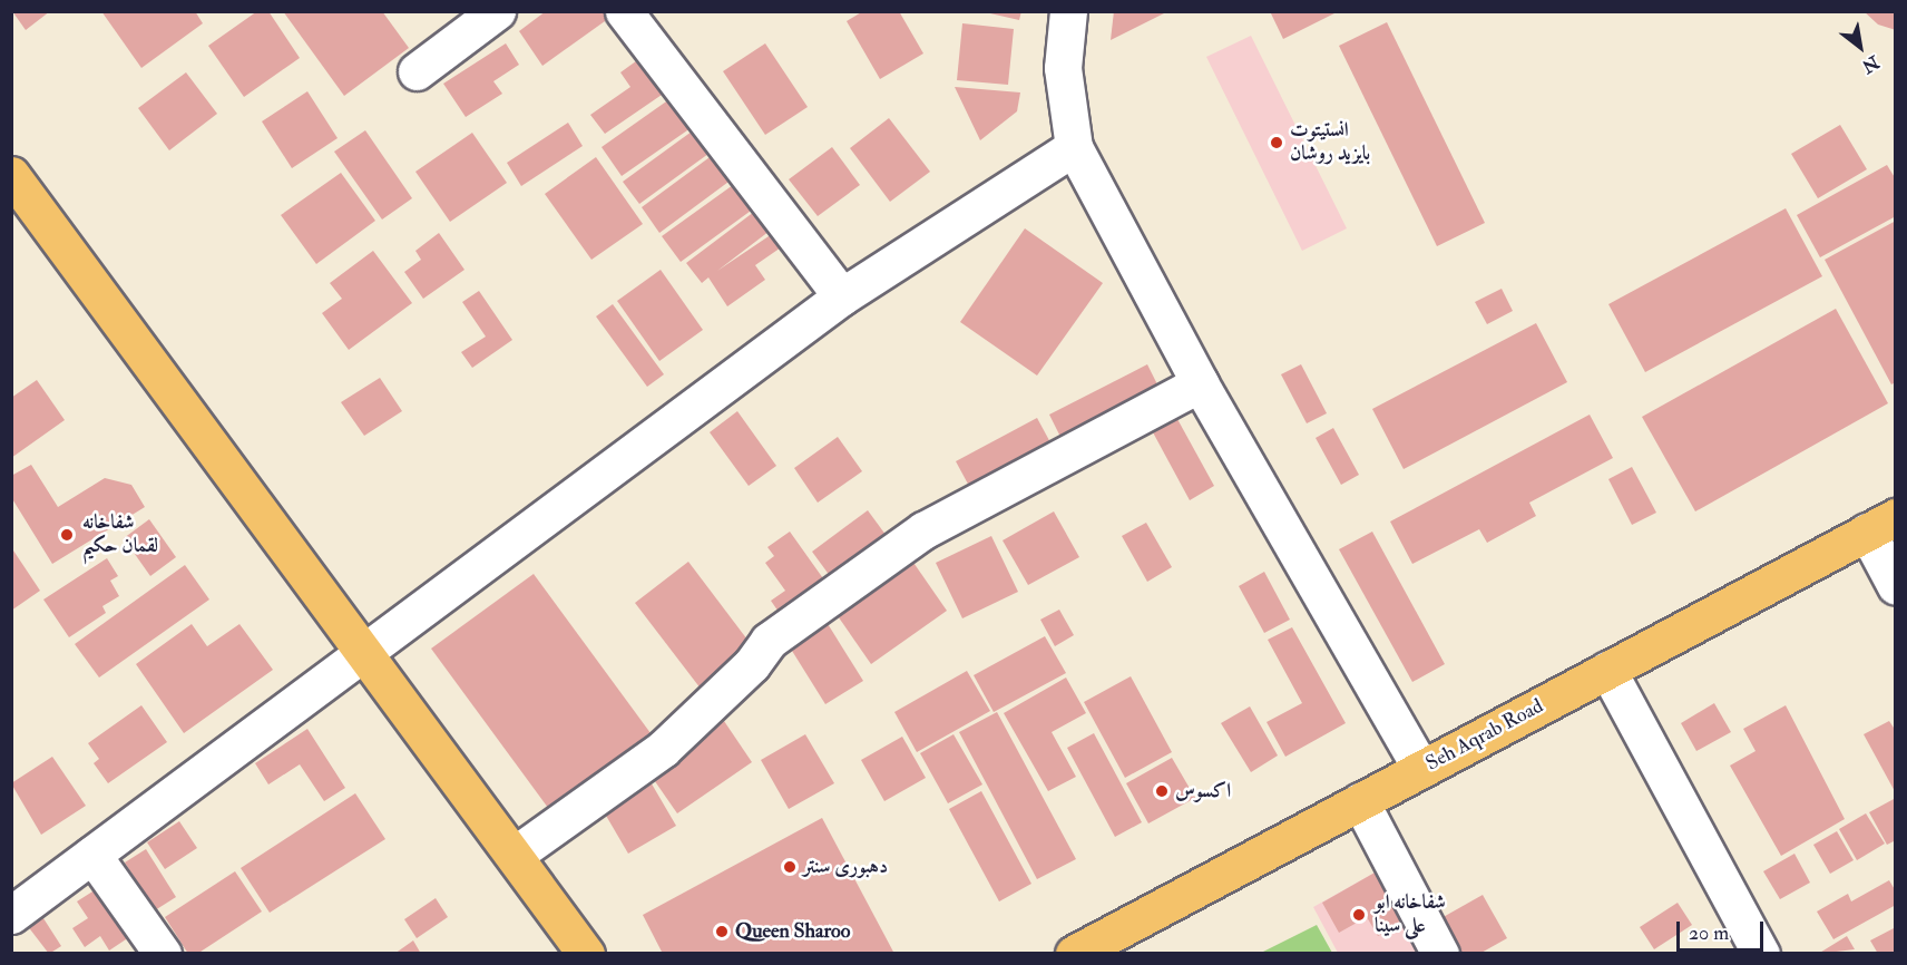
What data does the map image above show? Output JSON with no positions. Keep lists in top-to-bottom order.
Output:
{
  "streets": {
    "main road": ["Seh Aqrab Road"]
  },
  "places": [
    "انستیتوت بایزید روشان",
    "شفاخانه لقمان حکیم",
    "اکسوس",
    "دهبوری سنتر",
    "شفاخانه ابو علی سینا",
    "Queen Sharoo"
  ],
  "scale_bar": "20 m",
  "north": "bottom right"
}
